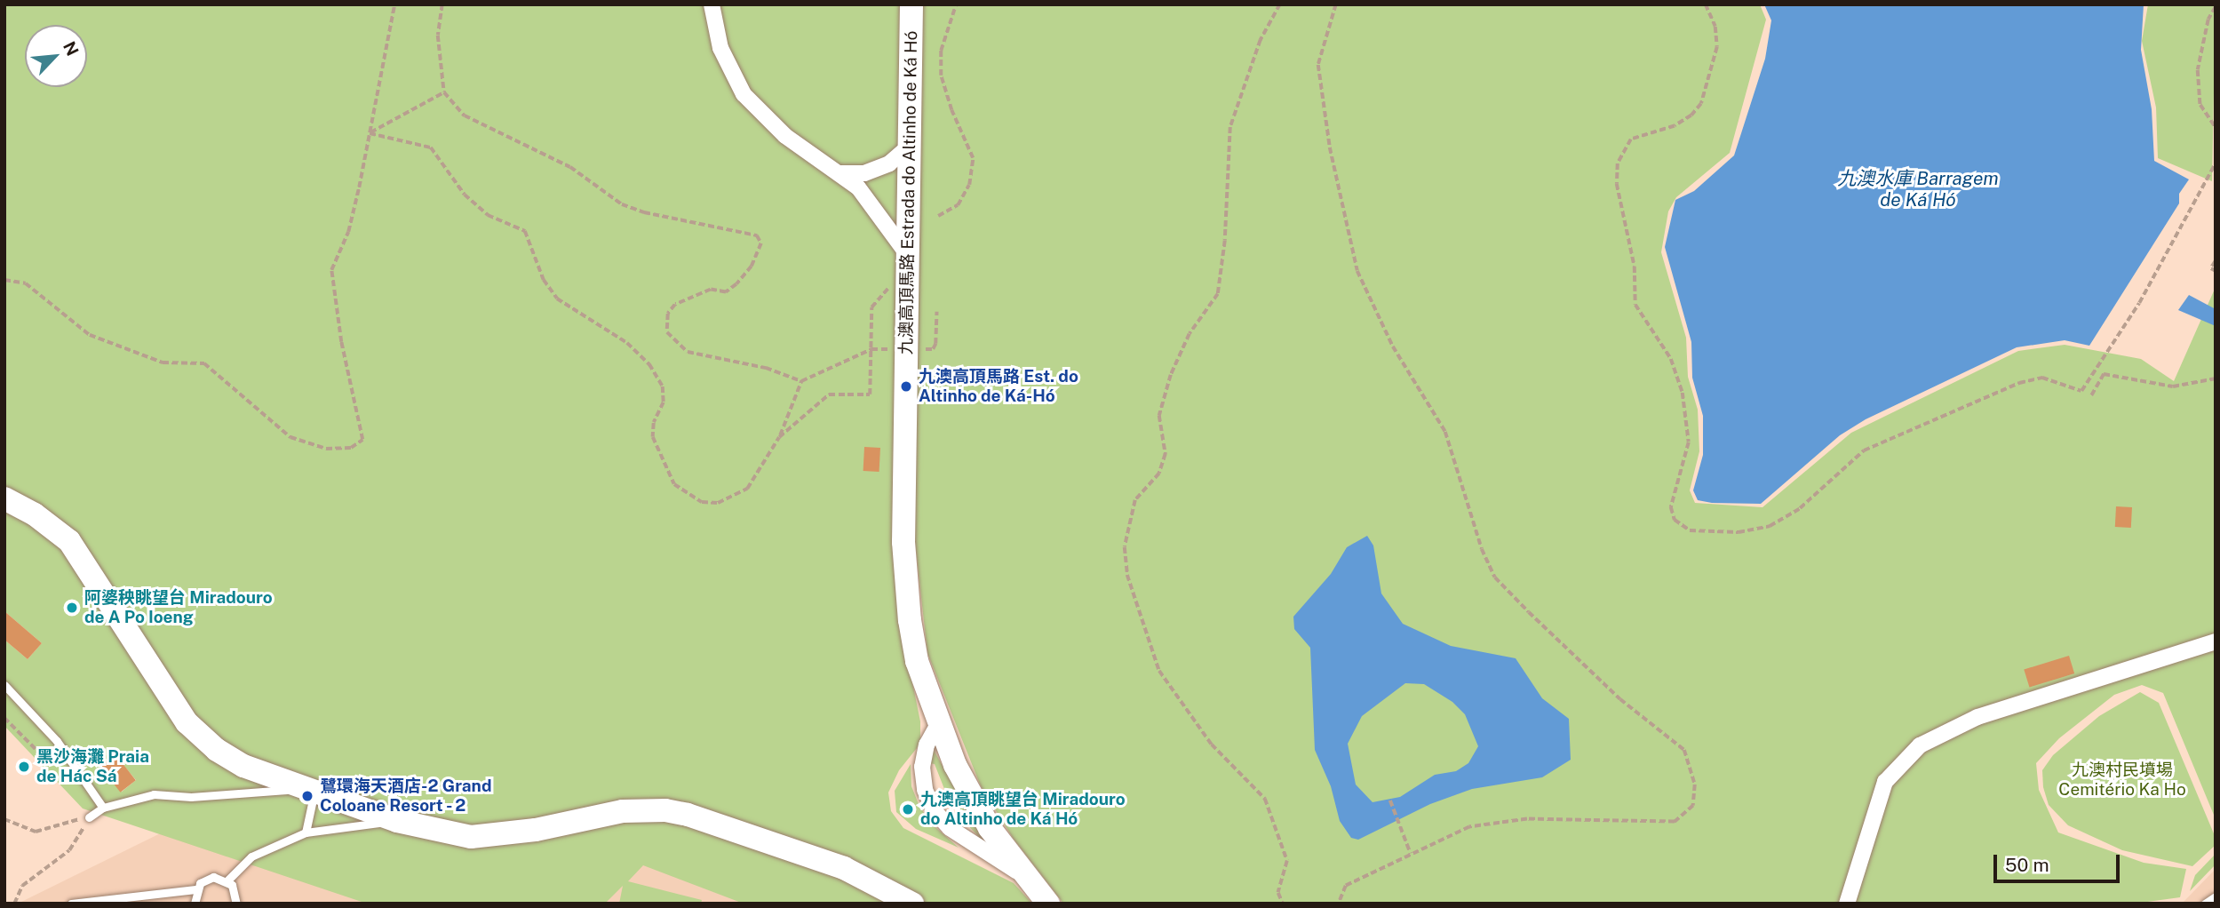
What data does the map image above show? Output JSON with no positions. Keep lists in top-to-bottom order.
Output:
{
  "streets": {
    "main road": ["九澳高頂馬路 Estrada do Altinho de Ká Hó"]
  },
  "water": ["九澳水庫 Barragem de Ká Hó"],
  "parks": ["九澳村民墳場 Cemitério Ka Ho"],
  "places": [
    "九澳高頂馬路 Est. do Altinho de Ká-Hó",
    "阿婆秧眺望台 Miradouro de A Po Ioeng",
    "黑沙海灘 Praia de Hác Sá",
    "鷺環海天酒店-2 Grand Coloane Resort - 2",
    "九澳高頂眺望台 Miradouro do Altinho de Ká Hó"
  ],
  "scale_bar": "50 m",
  "north": "top right"
}
